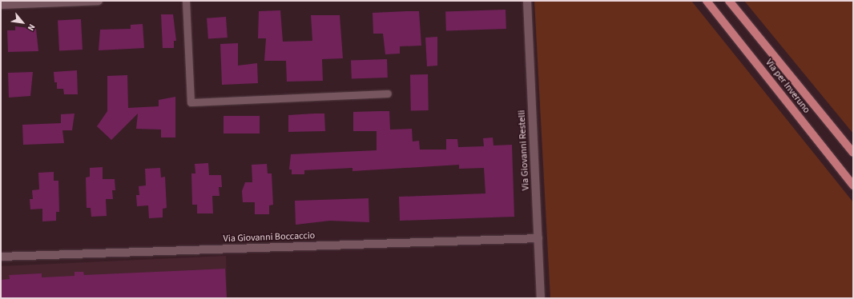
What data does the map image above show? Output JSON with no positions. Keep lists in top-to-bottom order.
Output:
{
  "streets": {
    "main road": ["Via per Inveruno"],
    "street": ["Via Giovanni Restelli", "Via Giovanni Boccaccio"]
  },
  "crossings": [
    ["Via Giovanni Restelli", "Via Giovanni Boccaccio"]
  ],
  "north": "bottom right"
}
